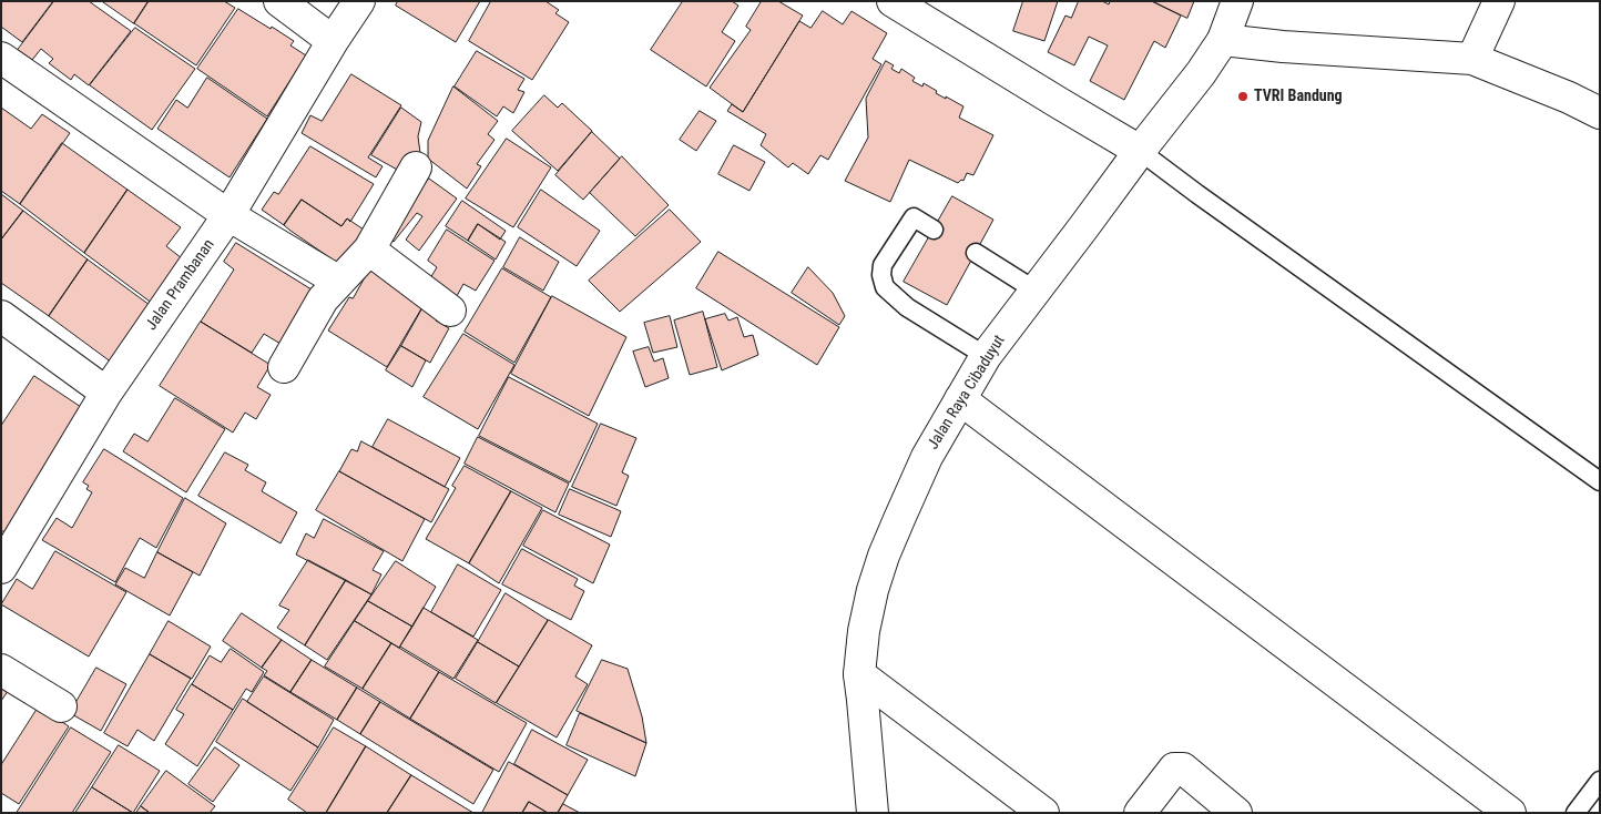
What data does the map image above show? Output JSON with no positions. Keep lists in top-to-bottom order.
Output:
{
  "streets": {
    "street": ["Jalan Prambanan", "Jalan Raya Cibaduyut"]
  },
  "places": ["TVRI Bandung"]
}
